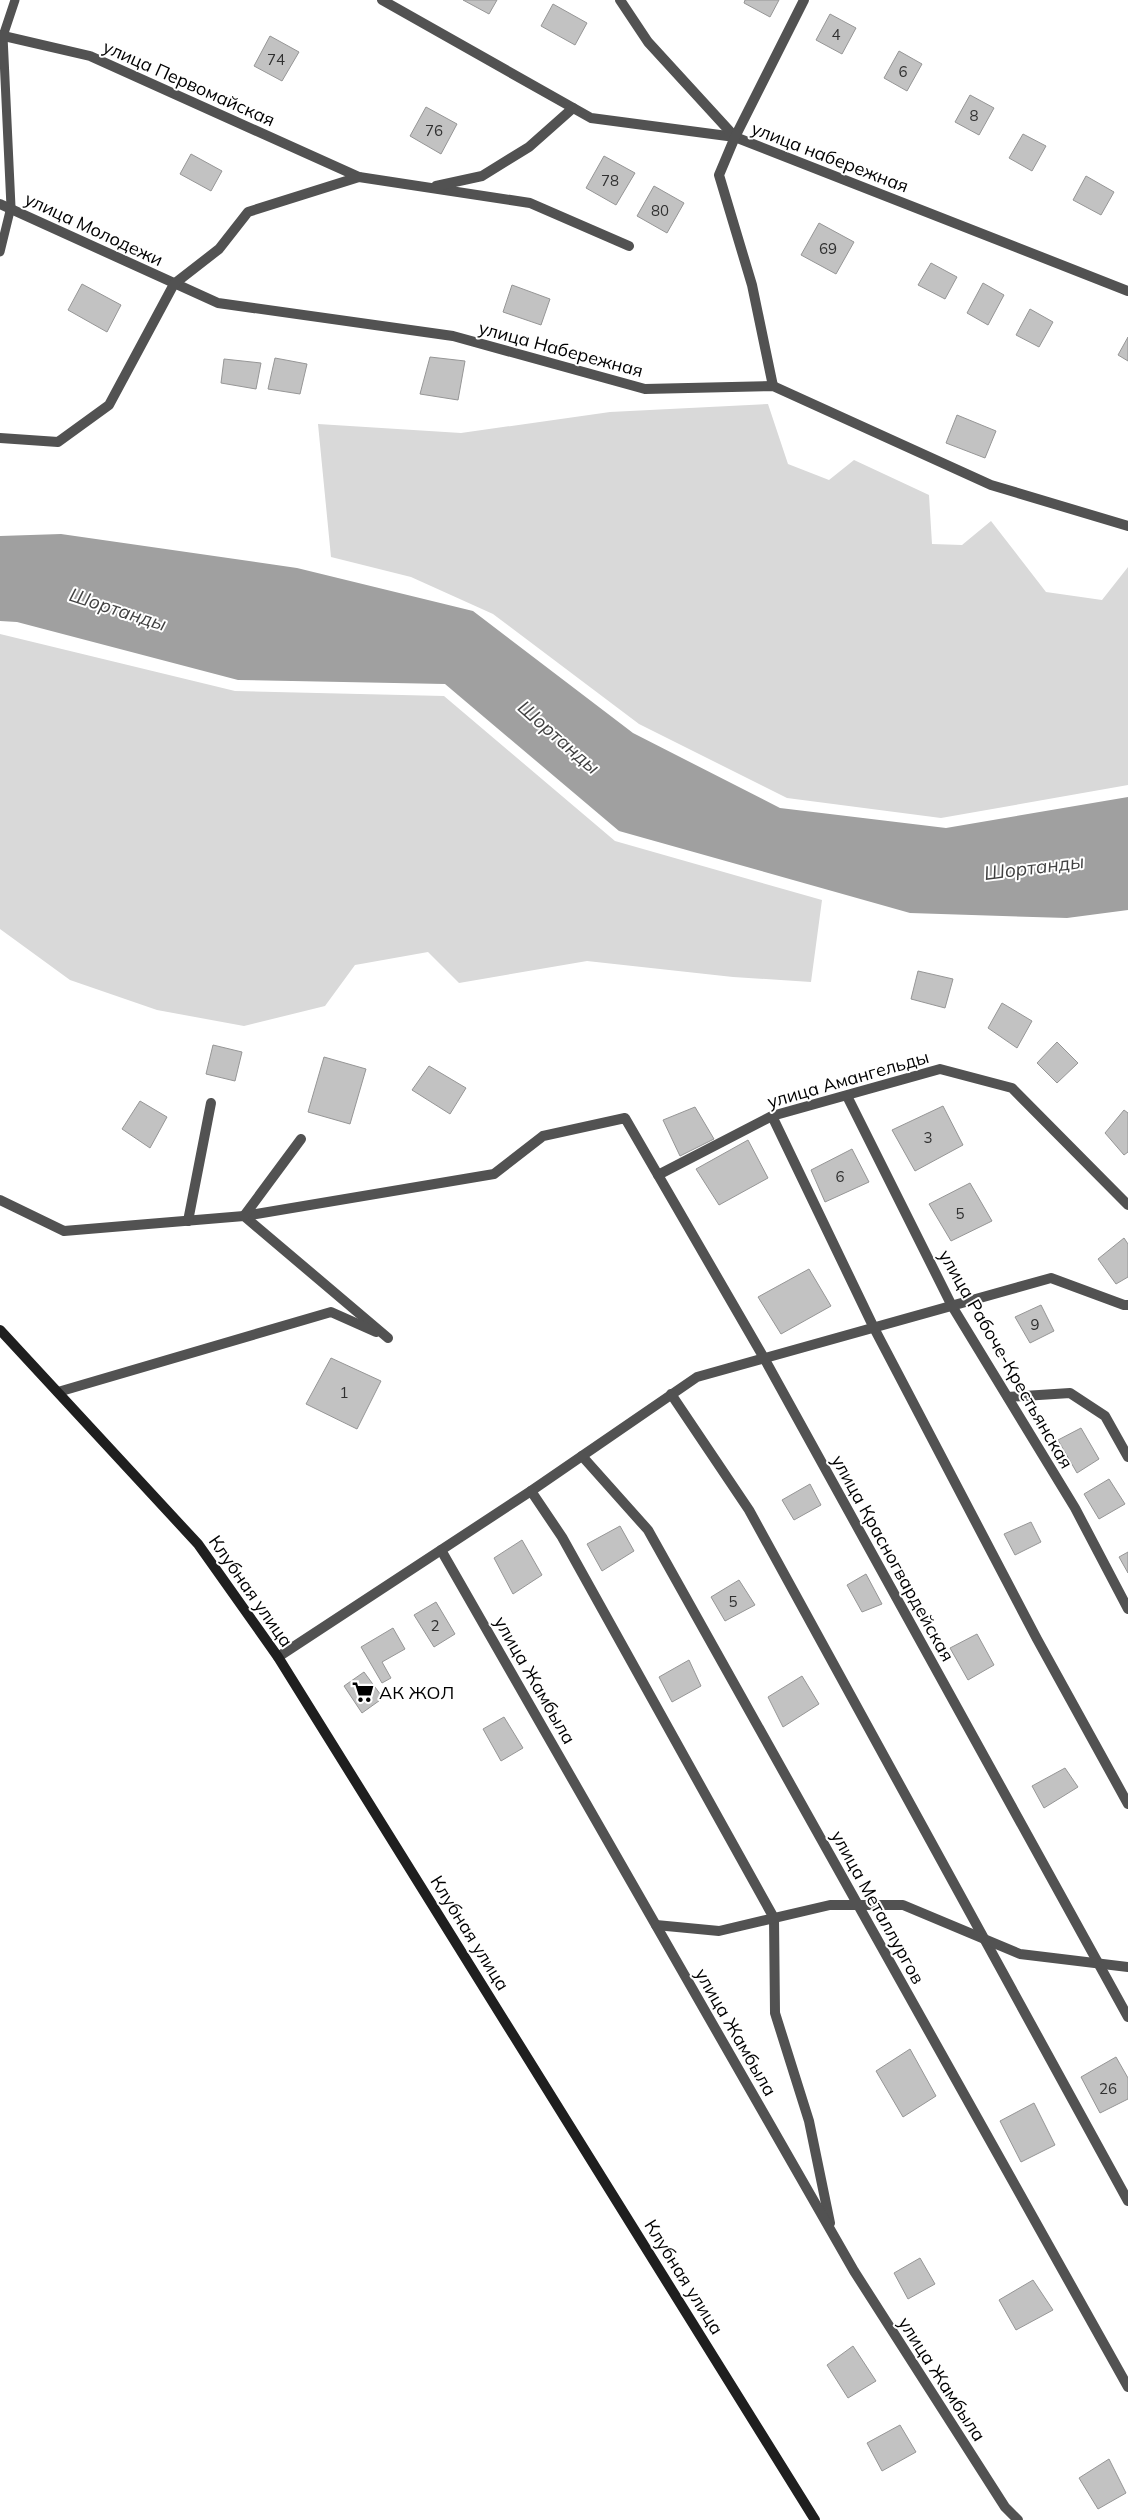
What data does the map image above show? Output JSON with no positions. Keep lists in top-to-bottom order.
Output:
{
  "streets": {
    "street": [
      "улица Первомайская",
      "улица набережная",
      "улица Молодежи",
      "улица Набережная",
      "улица Амангельды",
      "улица Рабоче-Крестьянская",
      "улица Красногвардейская",
      "Клубная улица",
      "улица Жамбыла",
      "улица Металлургов"
    ]
  },
  "crossings": [
    ["улица Первомайская", "улица Молодежи"],
    ["улица Первомайская", "улица Набережная"],
    ["улица набережная", "улица Набережная"],
    ["улица Молодежи", "улица Набережная"],
    ["улица Амангельды", "улица Рабоче-Крестьянская"],
    ["улица Амангельды", "улица Красногвардейская"]
  ],
  "water": ["Шортанды"],
  "places": {
    "supermarket": ["АК ЖОЛ"]
  },
  "house_numbers": [
    "4",
    "74",
    "6",
    "8",
    "76",
    "78",
    "80",
    "69",
    "3",
    "6",
    "5",
    "9",
    "1",
    "5",
    "2",
    "26"
  ]
}
